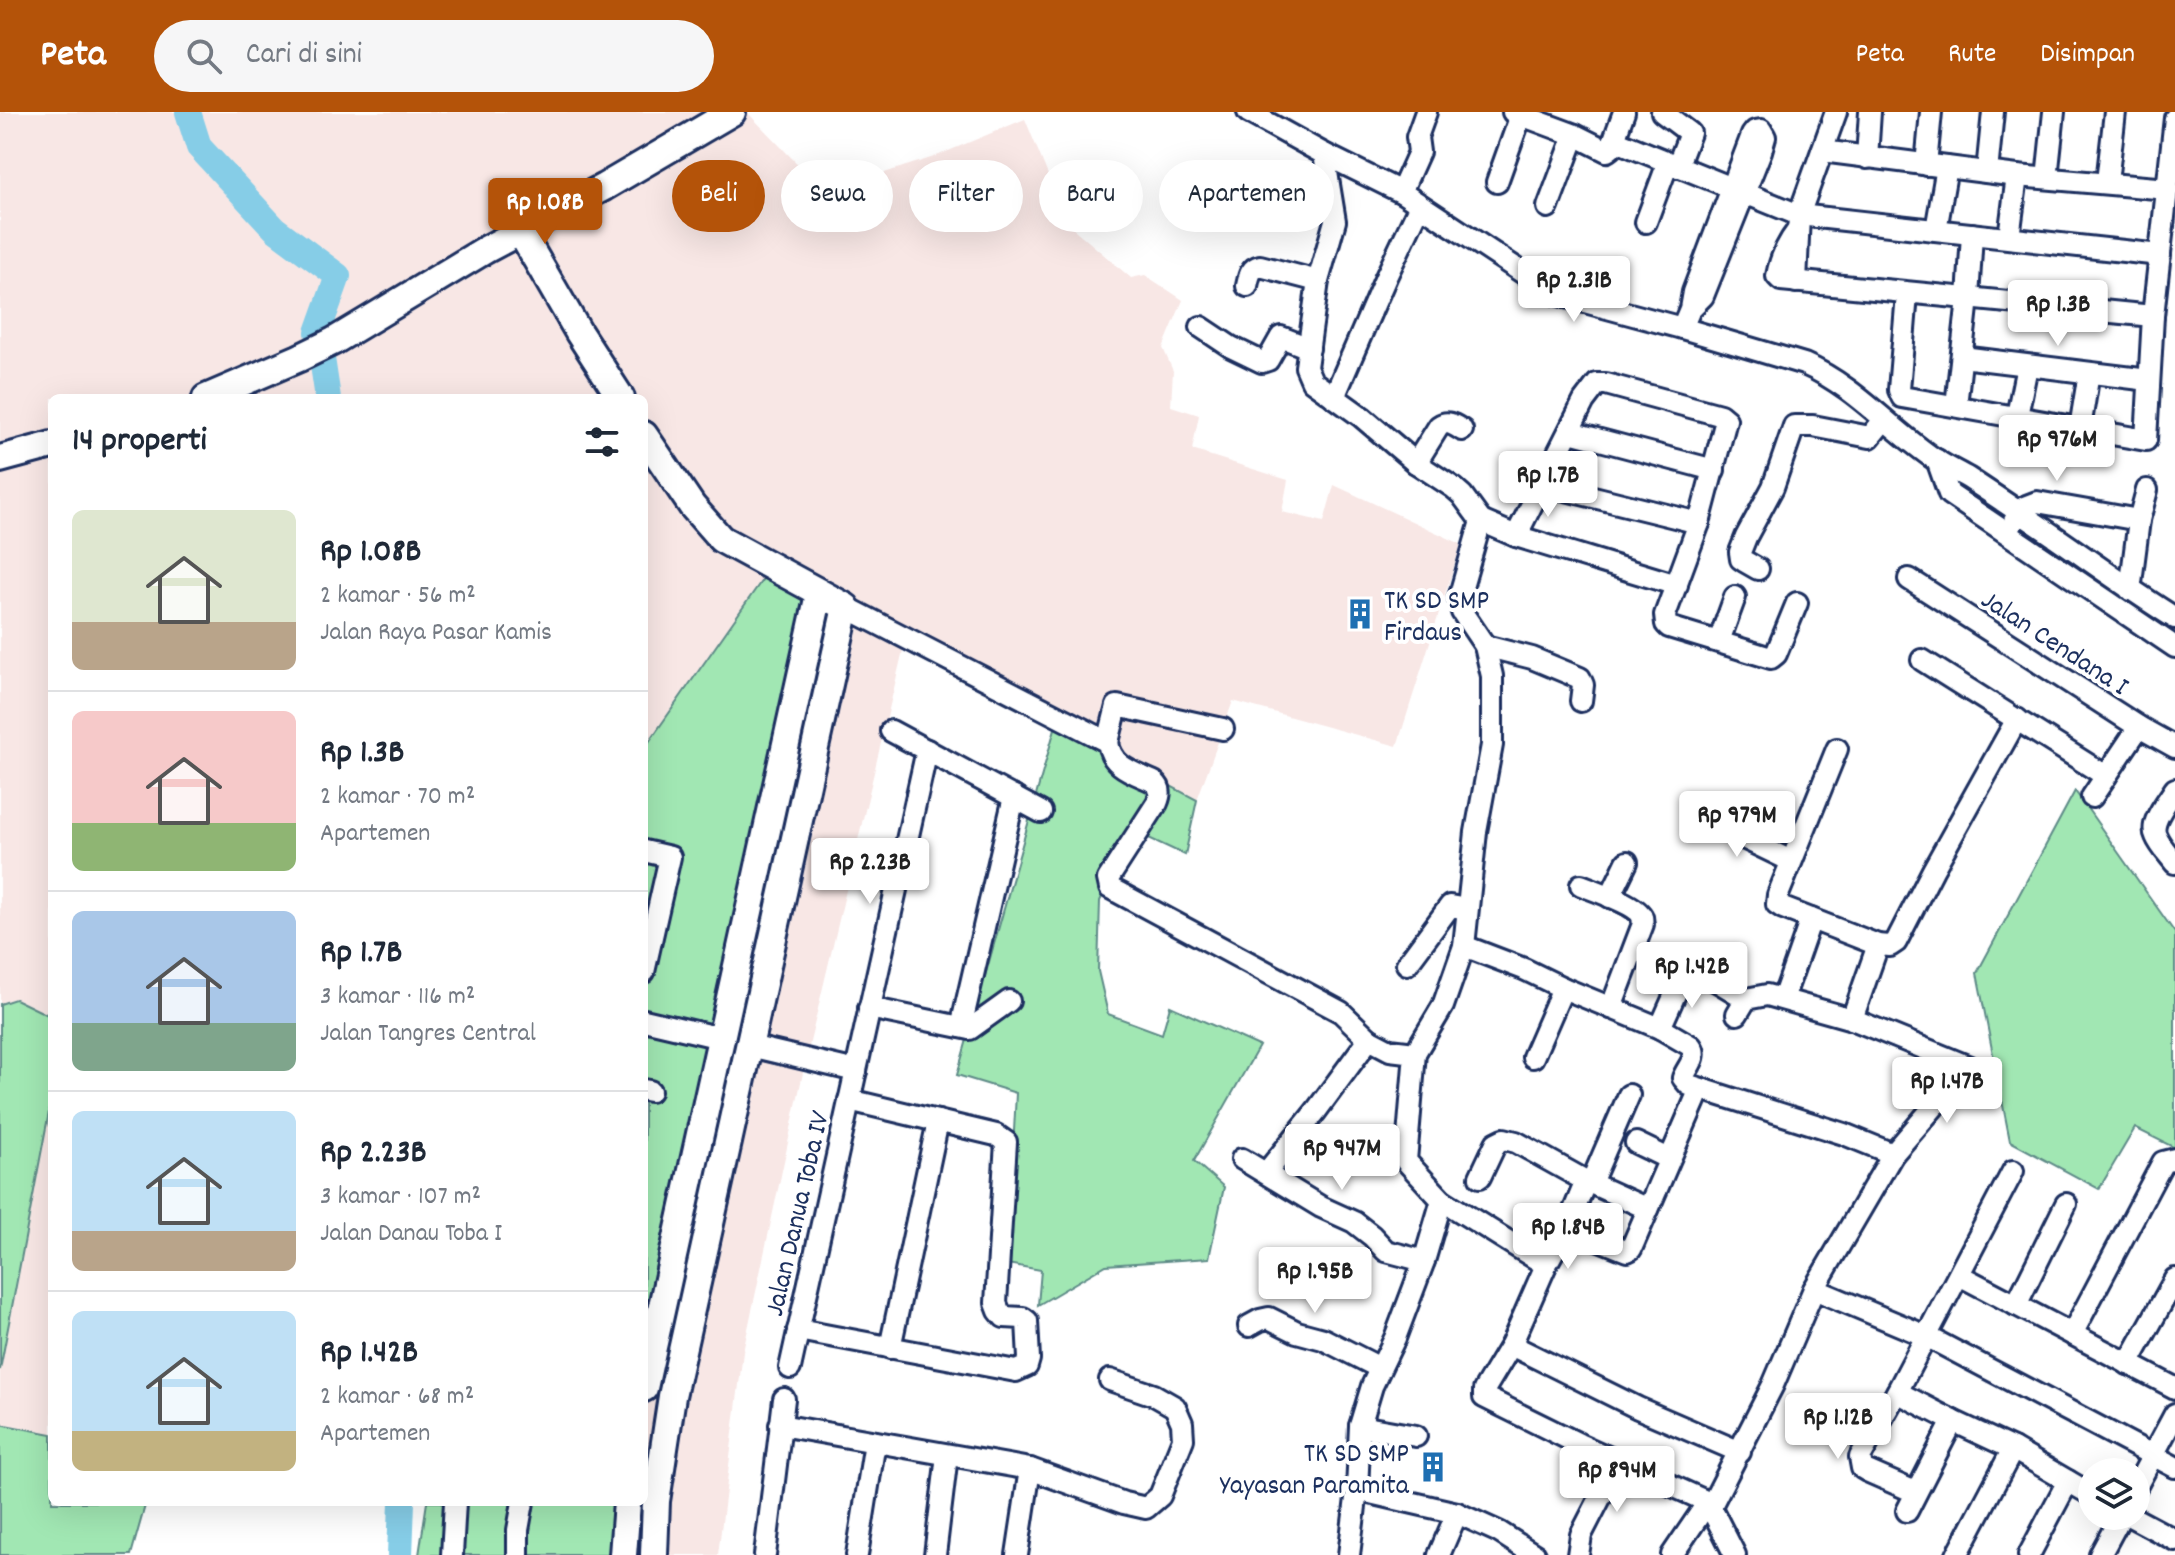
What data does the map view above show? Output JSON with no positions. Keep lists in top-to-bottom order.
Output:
{
  "streets": {
    "street": ["Jalan Cendana I", "Jalan Danua Toba IV"]
  },
  "places": {
    "building": ["TK SD SMP Firdaus", "TK SD SMP Yayasan Paramita"]
  },
  "page": {
    "header": "Peta",
    "search": "Cari di sini",
    "nav": ["Peta", "Rute", "Disimpan"],
    "chip": [
      "Beli",
      "Sewa",
      "Filter",
      "Baru",
      "Apartemen"
    ],
    "price": [
      "Rp 1.08B",
      "Rp 2.31B",
      "Rp 1.3B",
      "Rp 976M",
      "Rp 1.7B",
      "Rp 979M",
      "Rp 2.23B",
      "Rp 1.42B",
      "Rp 1.47B",
      "Rp 947M",
      "Rp 1.84B",
      "Rp 1.95B",
      "Rp 1.12B",
      "Rp 894M"
    ],
    "heading": "14 properti",
    "list": [
      {
        "name": "Rp 1.08B",
        "note": "2 kamar · 56 m² · Jalan Raya Pasar Kamis"
      },
      {
        "name": "Rp 1.3B",
        "note": "2 kamar · 70 m² · Apartemen"
      },
      {
        "name": "Rp 1.7B",
        "note": "3 kamar · 116 m² · Jalan Tangres Central"
      },
      {
        "name": "Rp 2.23B",
        "note": "3 kamar · 107 m² · Jalan Danau Toba I"
      },
      {
        "name": "Rp 1.42B",
        "note": "2 kamar · 68 m² · Apartemen"
      }
    ]
  }
}
